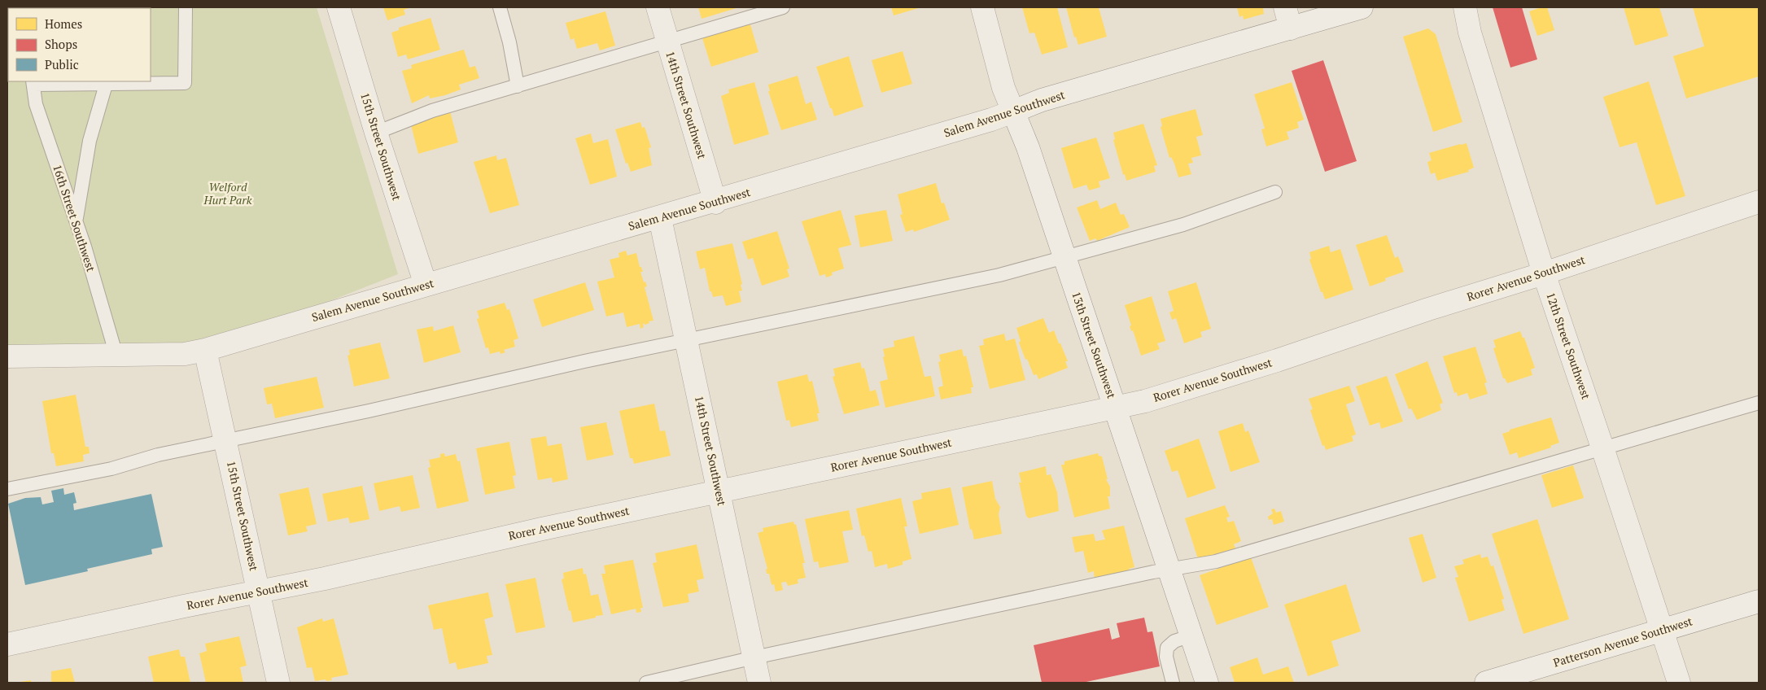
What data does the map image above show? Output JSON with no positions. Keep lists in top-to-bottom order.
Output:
{
  "streets": {
    "street": [
      "14th Street Southwest",
      "Salem Avenue Southwest",
      "15th Street Southwest",
      "Rorer Avenue Southwest",
      "13th Street Southwest",
      "12th Street Southwest",
      "Patterson Avenue Southwest"
    ],
    "lane": ["16th Street Southwest"]
  },
  "crossings": [
    ["14th Street Southwest", "Salem Avenue Southwest"],
    ["14th Street Southwest", "Rorer Avenue Southwest"],
    ["Salem Avenue Southwest", "15th Street Southwest"],
    ["Salem Avenue Southwest", "16th Street Southwest"],
    ["Salem Avenue Southwest", "13th Street Southwest"],
    ["15th Street Southwest", "Rorer Avenue Southwest"],
    ["Rorer Avenue Southwest", "13th Street Southwest"],
    ["Rorer Avenue Southwest", "12th Street Southwest"],
    ["12th Street Southwest", "Patterson Avenue Southwest"]
  ],
  "parks": ["Welford Hurt Park"],
  "legend": ["Homes", "Shops", "Public"]
}
